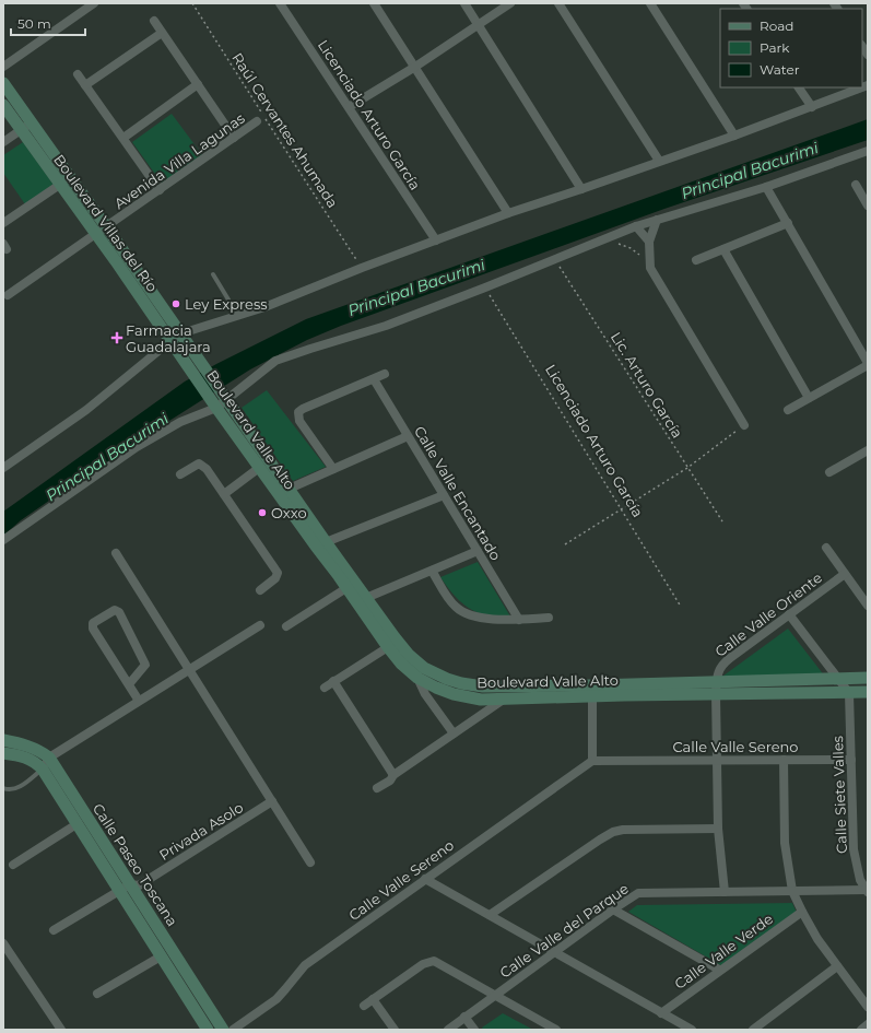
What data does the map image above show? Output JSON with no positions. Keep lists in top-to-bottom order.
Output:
{
  "streets": {
    "street": [
      "Licenciado Arturo García",
      "Avenida Villa Lagunas",
      "Boulevard Villas del Río",
      "Boulevard Valle Alto",
      "Calle Valle Encantado",
      "Calle Valle Oriente",
      "Calle Valle Sereno",
      "Calle Siete Valles",
      "Privada Asolo",
      "Calle Paseo Toscana",
      "Calle Valle del Parque",
      "Calle Valle Verde"
    ],
    "path": ["Raúl Cervantes Ahumada", "Lic. Arturo García"]
  },
  "crossings": [
    ["Avenida Villa Lagunas", "Boulevard Villas del Río"],
    ["Boulevard Villas del Río", "Boulevard Valle Alto"],
    ["Boulevard Valle Alto", "Calle Valle Oriente"],
    ["Boulevard Valle Alto", "Calle Siete Valles"],
    ["Calle Valle Sereno", "Calle Siete Valles"],
    ["Calle Siete Valles", "Calle Valle del Parque"],
    ["Privada Asolo", "Calle Paseo Toscana"]
  ],
  "water": ["Principal Bacurimi"],
  "places": {
    "other": ["Ley Express", "Oxxo"],
    "health": ["Farmacia Guadalajara"]
  },
  "legend": ["Road", "Park", "Water"],
  "scale_bar": "50 m"
}
